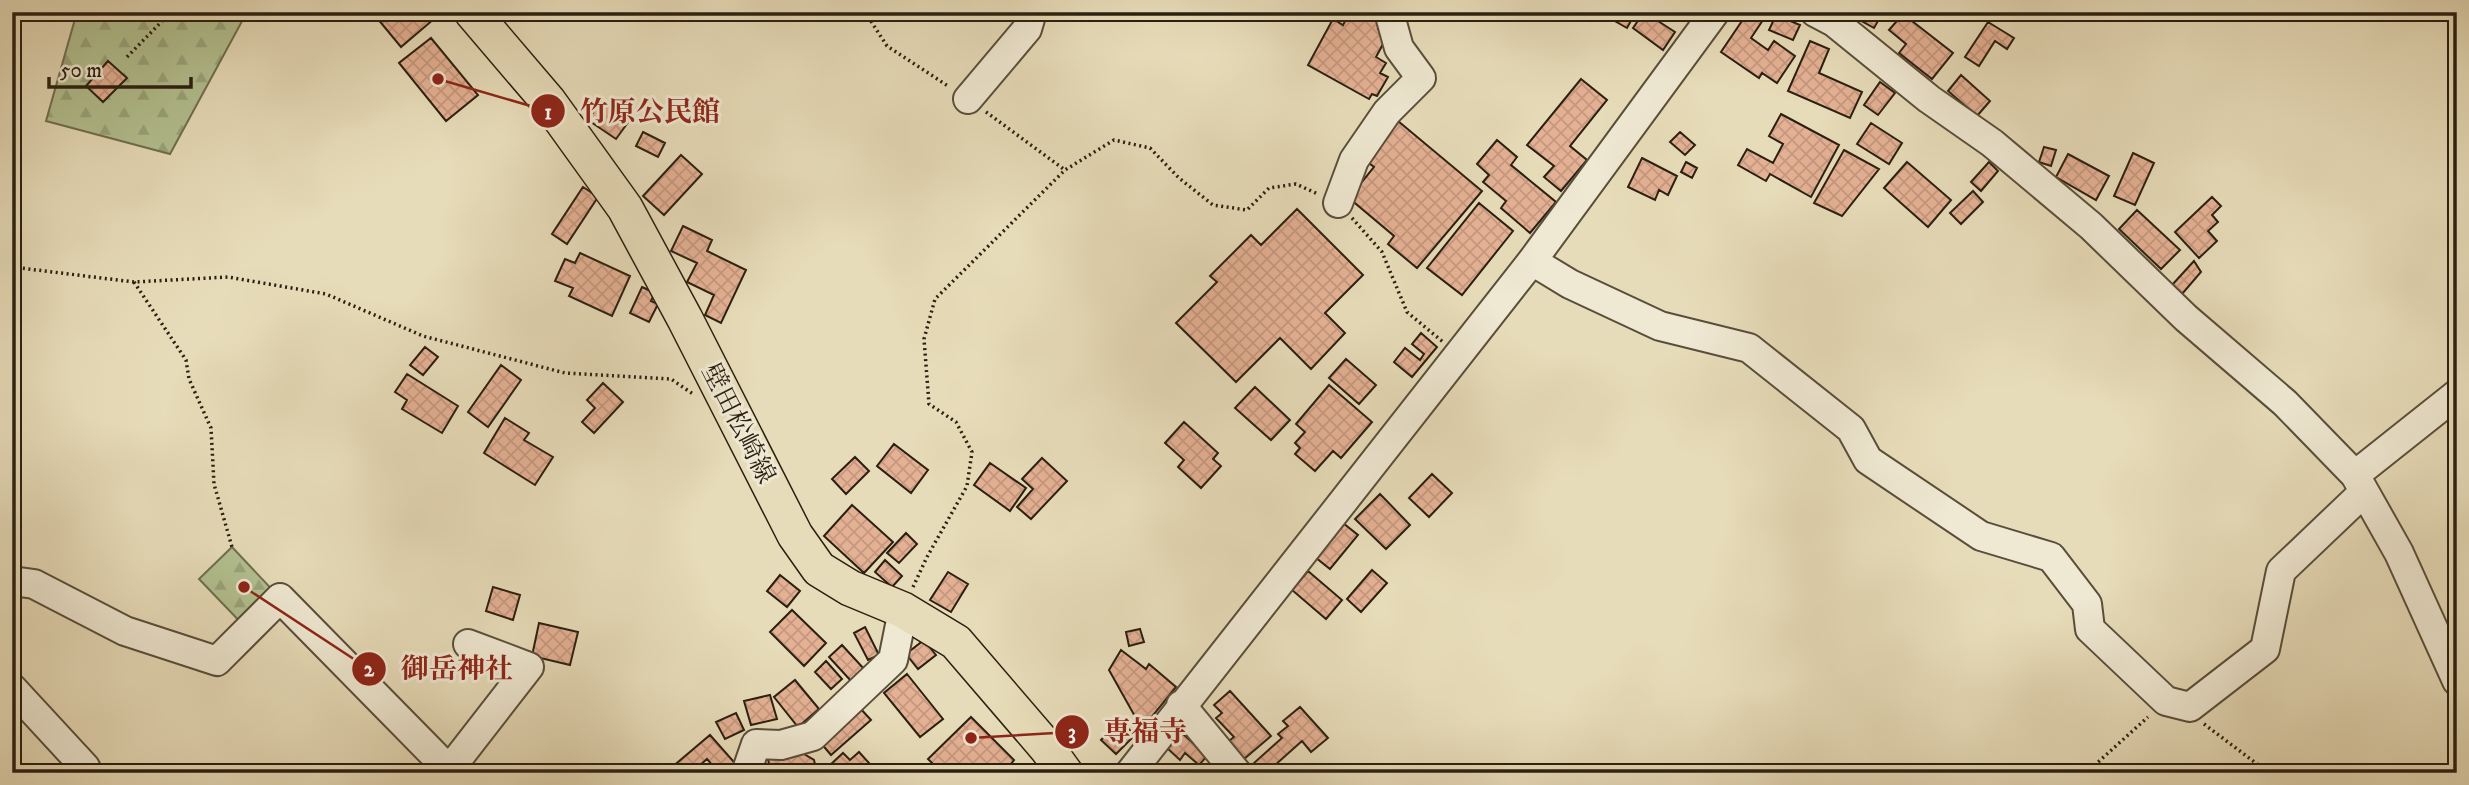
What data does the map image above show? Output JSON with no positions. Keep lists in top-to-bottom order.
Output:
{
  "streets": {
    "main road": ["壁田松崎線"]
  },
  "places": ["竹原公民館", "御岳神社", "専福寺"],
  "scale_bar": "50 m"
}
